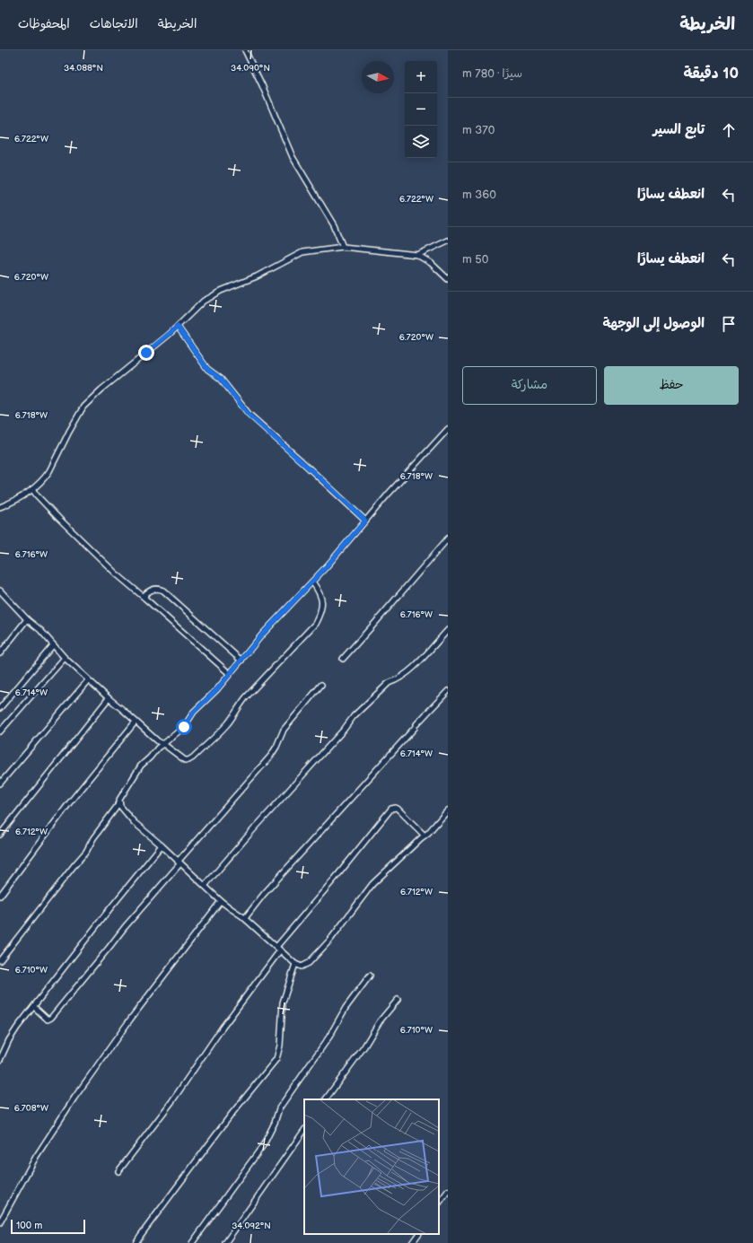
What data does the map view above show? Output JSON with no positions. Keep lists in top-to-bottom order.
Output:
{
  "scale_bar": "100 m",
  "north": "right",
  "page": {
    "header": "الخريطة",
    "nav": ["الخريطة", "الاتجاهات", "المحفوظات"],
    "heading": ["10 دقيقة", "سيرًا · 780 m"],
    "map_buttons": ["+", "−"],
    "list": [
      ["تابع السير", "370 m"],
      ["انعطف يسارًا", "360 m"],
      ["انعطف يسارًا", "50 m"],
      "الوصول إلى الوجهة"
    ],
    "buttons": ["حفظ", "مشاركة"],
    "scale": "100 m"
  },
  "coordinates": [
    "34.088°N",
    "34.090°N",
    "6.722°W",
    "6.720°W",
    "6.718°W",
    "6.716°W",
    "6.714°W",
    "6.712°W",
    "6.710°W",
    "6.708°W",
    "34.092°N"
  ]
}
